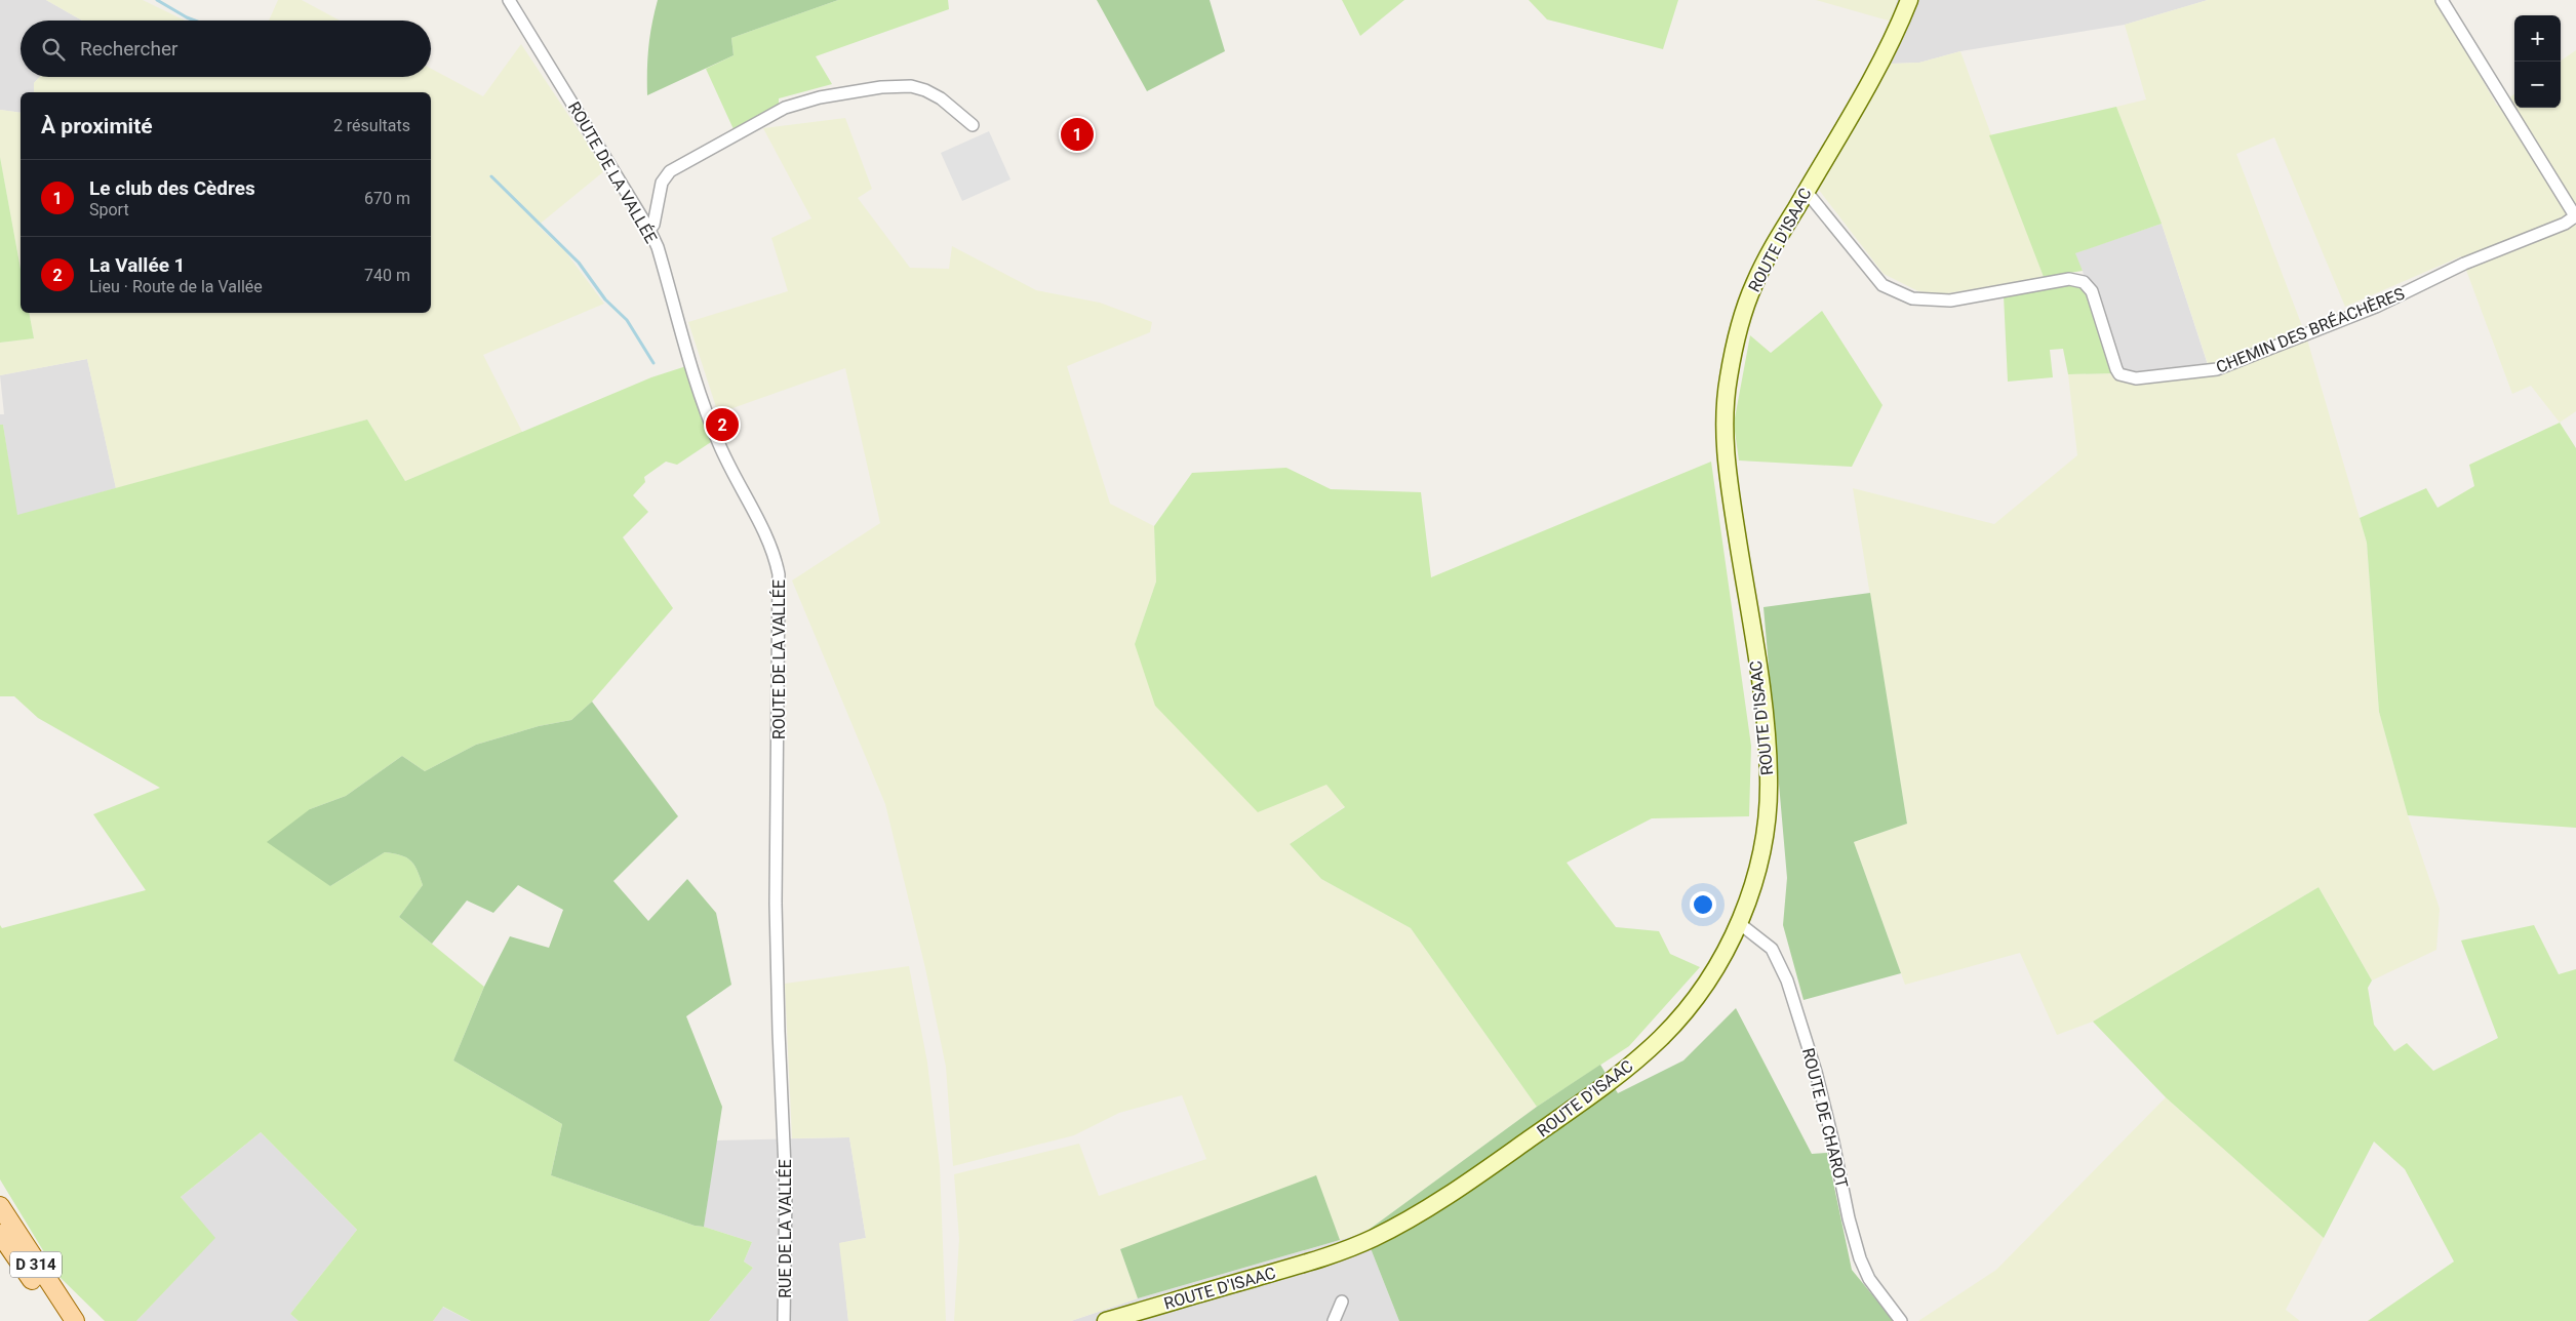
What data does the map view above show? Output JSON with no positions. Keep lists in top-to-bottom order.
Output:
{
  "streets": {
    "main road": ["D 314"],
    "street": [
      "ROUTE DE LA VALLÉE",
      "ROUTE D'ISAAC",
      "CHEMIN DES BRÉACHÈRES",
      "ROUTE DE CHAROT",
      "RUE DE LA VALLÉE"
    ]
  },
  "crossings": [
    ["ROUTE DE LA VALLÉE", "RUE DE LA VALLÉE"],
    ["ROUTE D'ISAAC", "CHEMIN DES BRÉACHÈRES"],
    ["ROUTE D'ISAAC", "ROUTE DE CHAROT"]
  ],
  "page": {
    "map_buttons": ["+", "−"],
    "search": "Rechercher",
    "heading": ["À proximité", "2 résultats"],
    "pins": ["1", "2"],
    "list": [
      {
        "mark": "1",
        "name": "Le club des Cèdres",
        "note": "Sport",
        "value": "670 m"
      },
      {
        "mark": "2",
        "name": "La Vallée 1",
        "note": "Lieu · Route de la Vallée",
        "value": "740 m"
      }
    ]
  }
}
